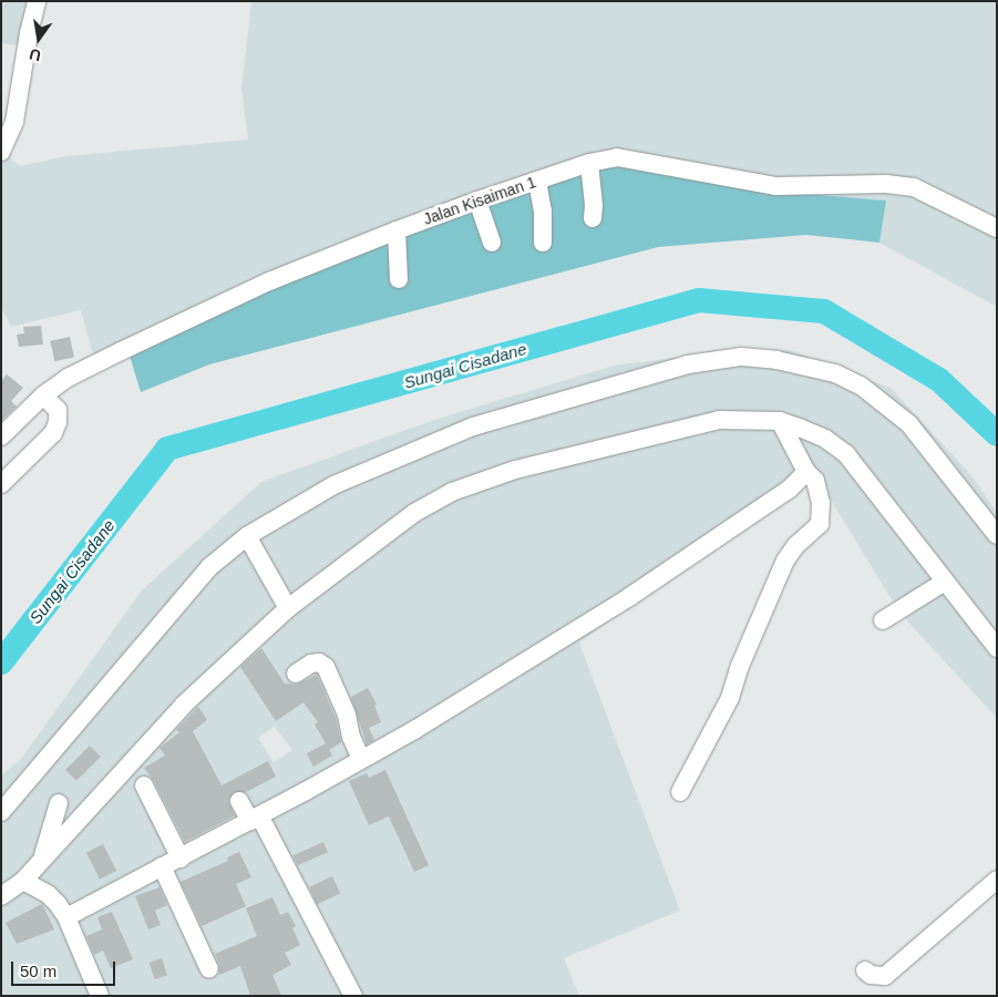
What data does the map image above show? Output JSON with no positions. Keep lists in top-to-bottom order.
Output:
{
  "streets": {
    "street": ["Jalan Kisaiman 1"]
  },
  "water": ["Sungai Cisadane"],
  "scale_bar": "50 m",
  "north": "bottom"
}
